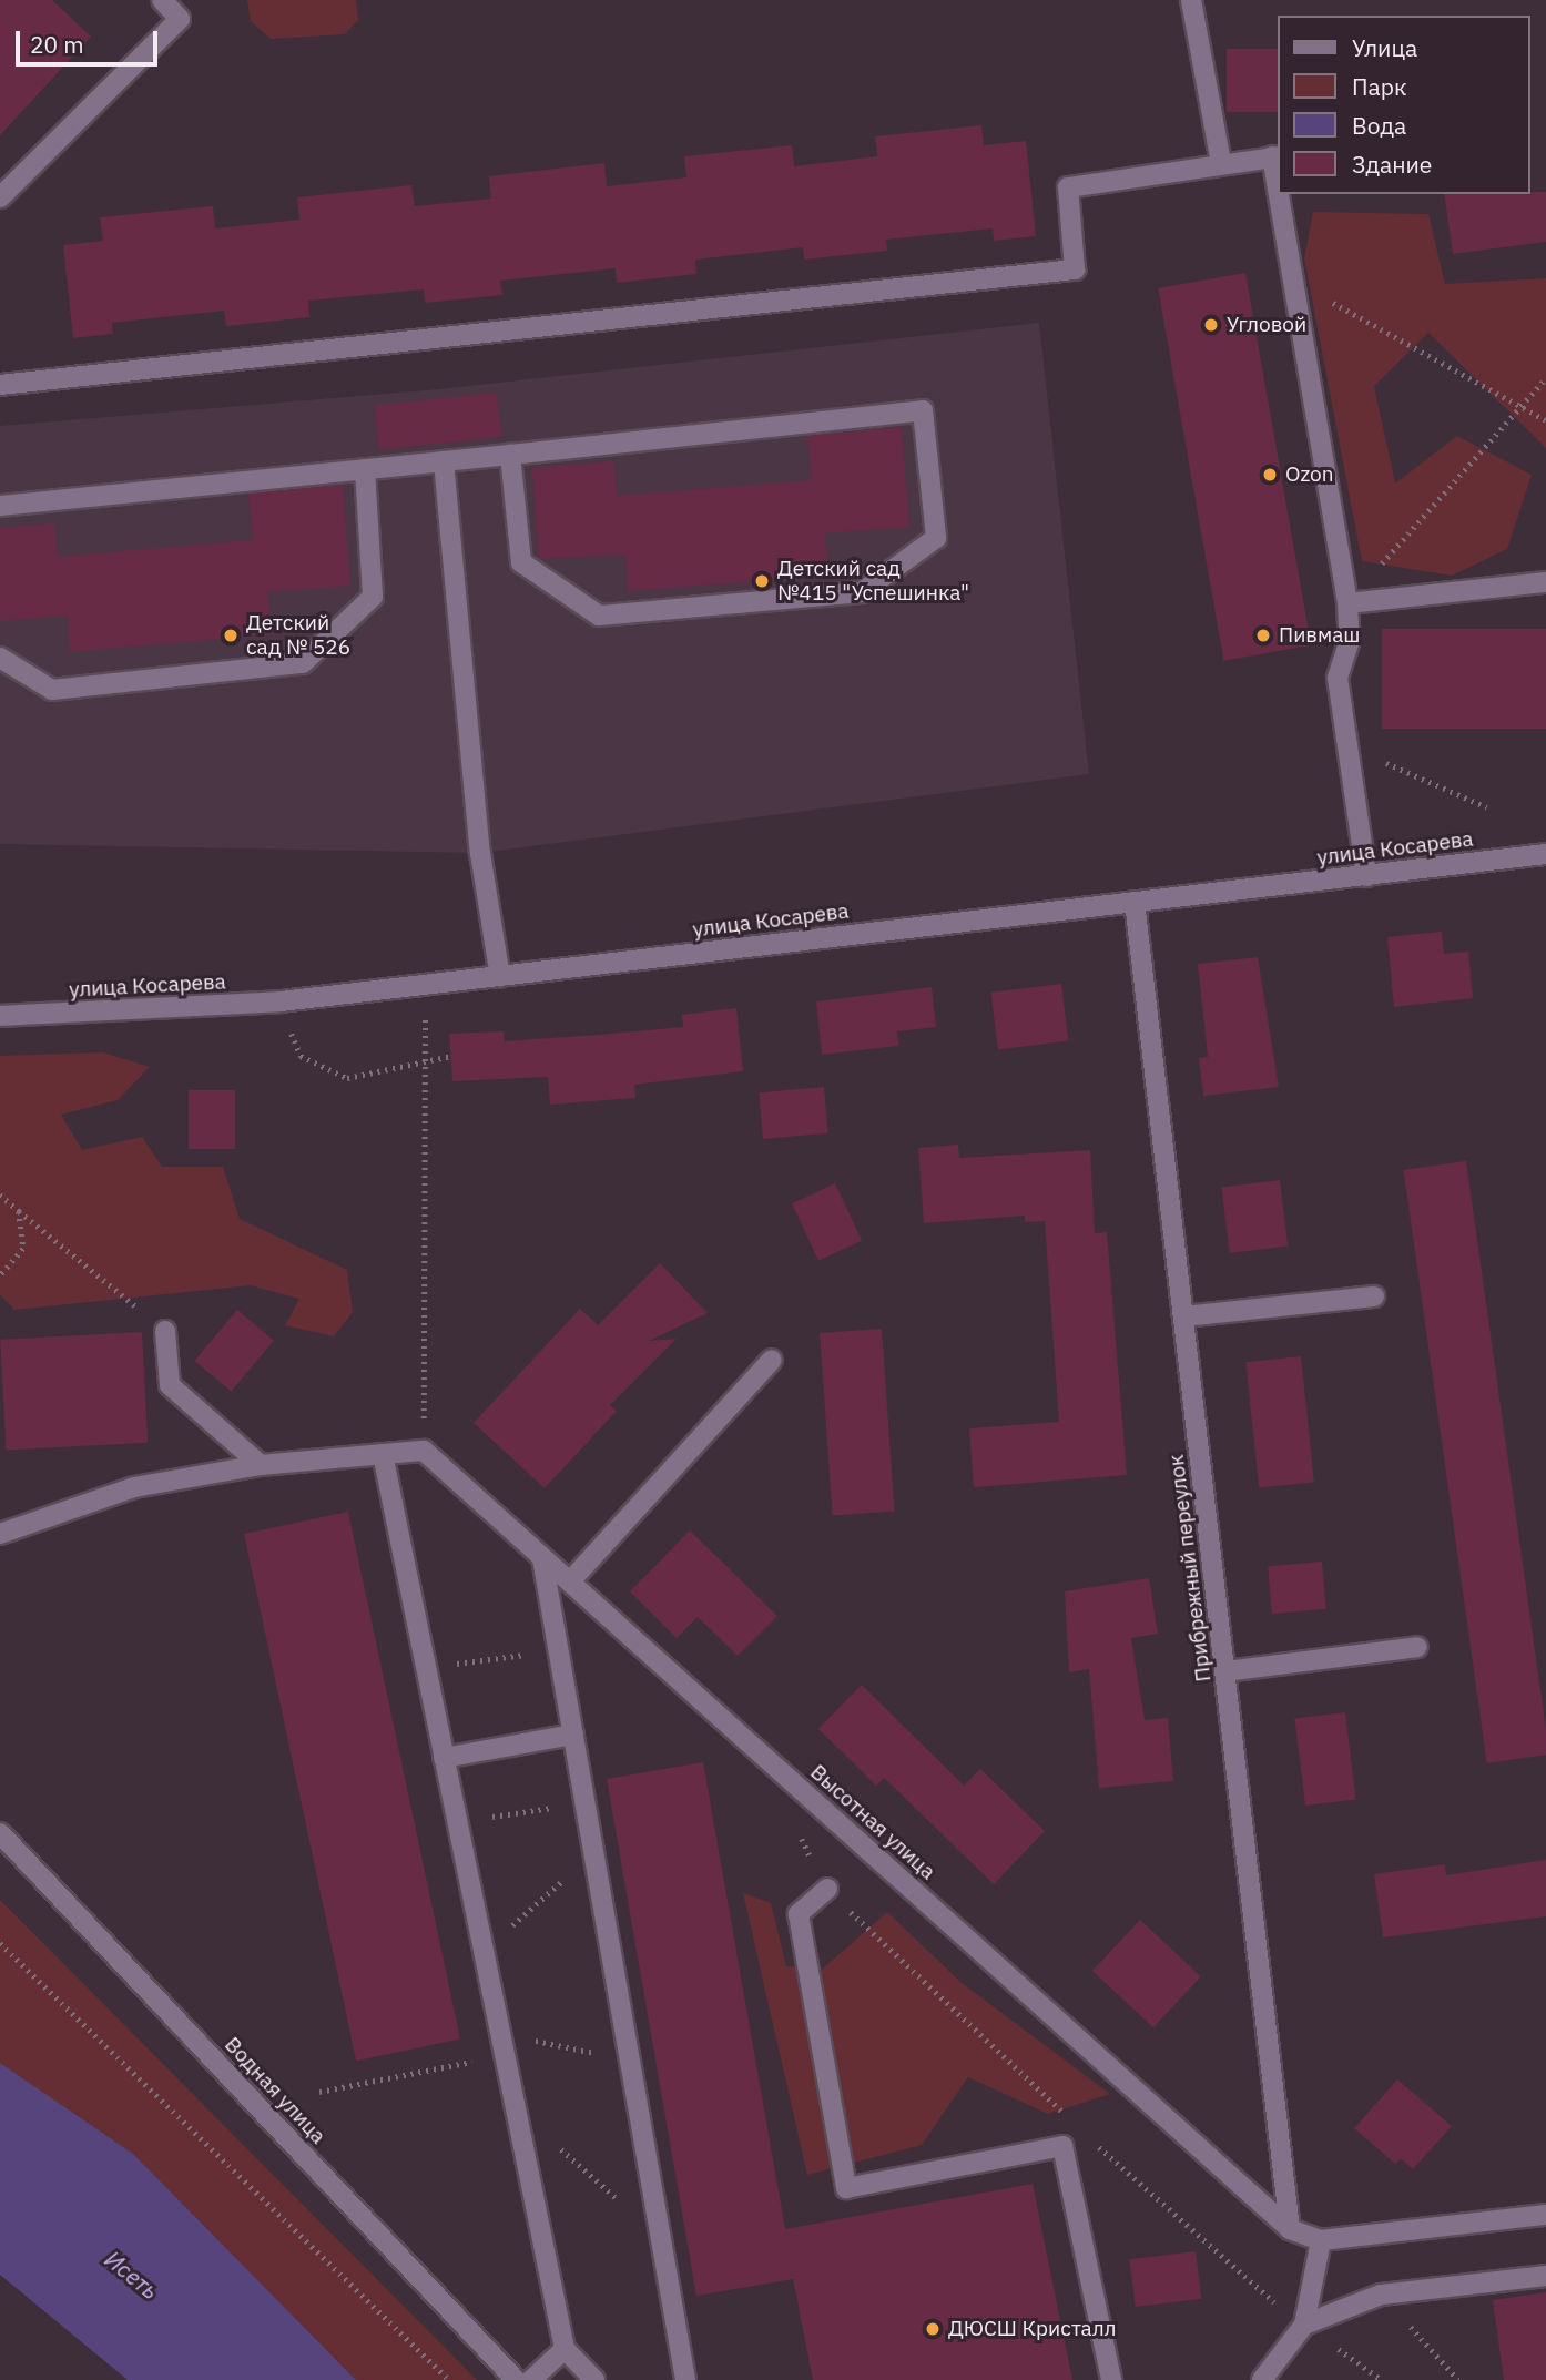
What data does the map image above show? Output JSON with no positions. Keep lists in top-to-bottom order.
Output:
{
  "streets": {
    "street": [
      "улица Косарева",
      "Прибрежный переулок",
      "Высотная улица",
      "Водная улица"
    ]
  },
  "crossings": [
    ["улица Косарева", "Прибрежный переулок"],
    ["Прибрежный переулок", "Высотная улица"]
  ],
  "water": ["Исеть"],
  "places": [
    "Угловой",
    "Ozon",
    "Детский сад №415 \"Успешинка\"",
    "Детcкий сад № 526",
    "Пивмаш",
    "ДЮСШ Кристалл"
  ],
  "legend": [
    "Улица",
    "Парк",
    "Вода",
    "Здание"
  ],
  "scale_bar": "20 m"
}
